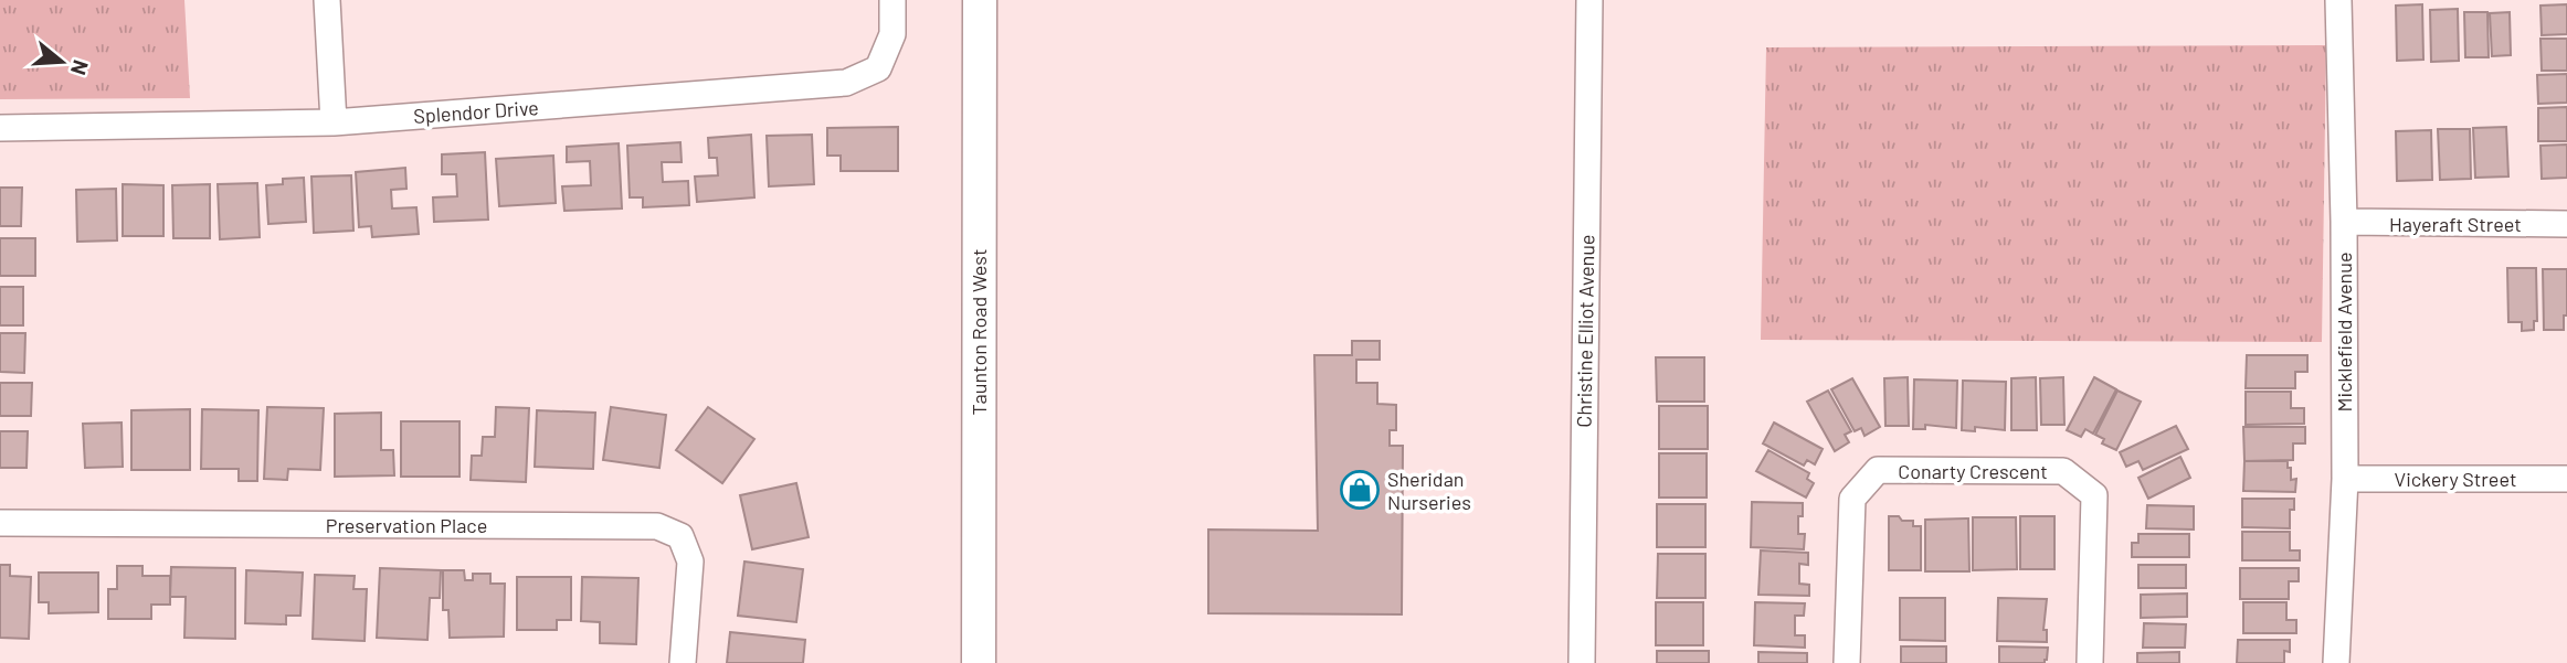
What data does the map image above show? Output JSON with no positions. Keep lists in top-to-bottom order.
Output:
{
  "streets": {
    "main road": ["Taunton Road West"],
    "street": [
      "Splendor Drive",
      "Hayeraft Street",
      "Christine Elliot Avenue",
      "Micklefield Avenue",
      "Conarty Crescent",
      "Vickery Street",
      "Preservation Place"
    ]
  },
  "crossings": [
    ["Hayeraft Street", "Micklefield Avenue"],
    ["Micklefield Avenue", "Vickery Street"]
  ],
  "places": {
    "shop": ["Sheridan Nurseries"]
  },
  "north": "right"
}
